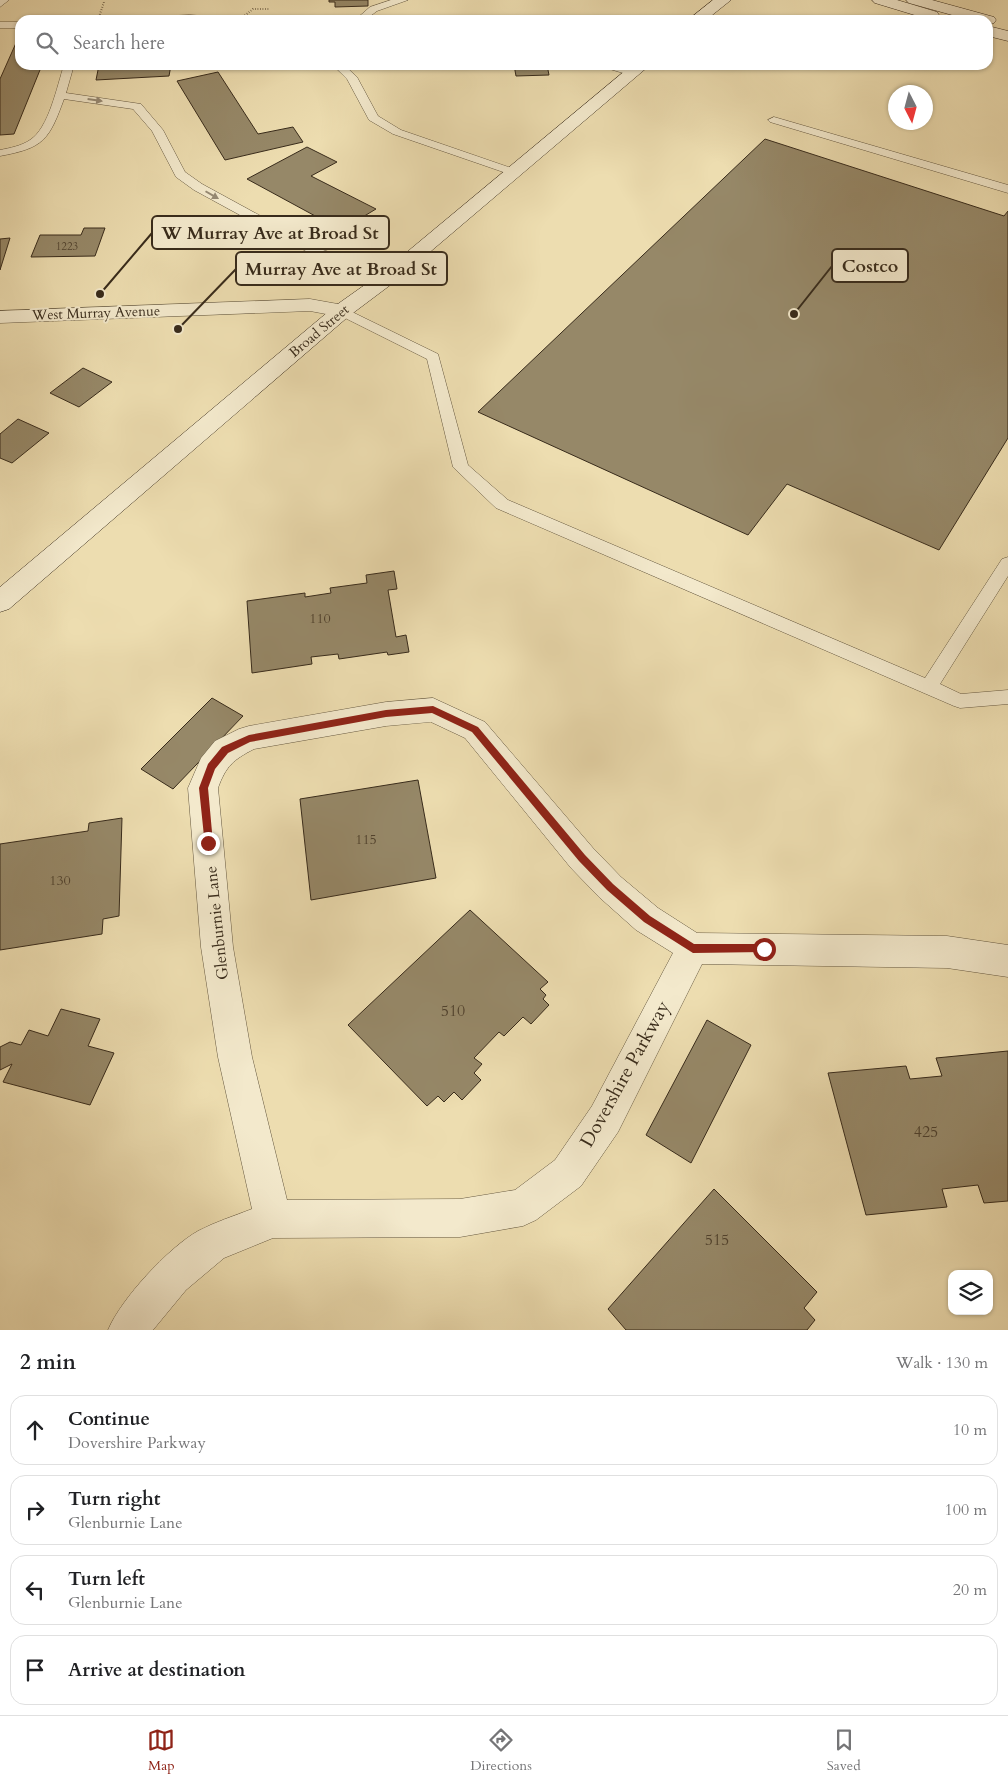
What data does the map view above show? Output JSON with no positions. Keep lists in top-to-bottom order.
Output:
{
  "streets": {
    "street": [
      "West Murray Avenue",
      "Broad Street",
      "Glenburnie Lane",
      "Dovershire Parkway"
    ]
  },
  "crossings": [
    ["West Murray Avenue", "Broad Street"],
    ["Glenburnie Lane", "Dovershire Parkway"]
  ],
  "places": ["W Murray Ave at Broad St", "Costco", "Murray Ave at Broad St"],
  "house_numbers": [
    "1223",
    "110",
    "115",
    "130",
    "510",
    "425",
    "515"
  ],
  "north": "bottom",
  "page": {
    "search": "Search here",
    "heading": ["2 min", "Walk · 130 m"],
    "list": [
      ["Continue", "Dovershire Parkway", "10 m"],
      ["Turn right", "Glenburnie Lane", "100 m"],
      ["Turn left", "Glenburnie Lane", "20 m"],
      "Arrive at destination"
    ],
    "nav": ["Map", "Directions", "Saved"]
  }
}
